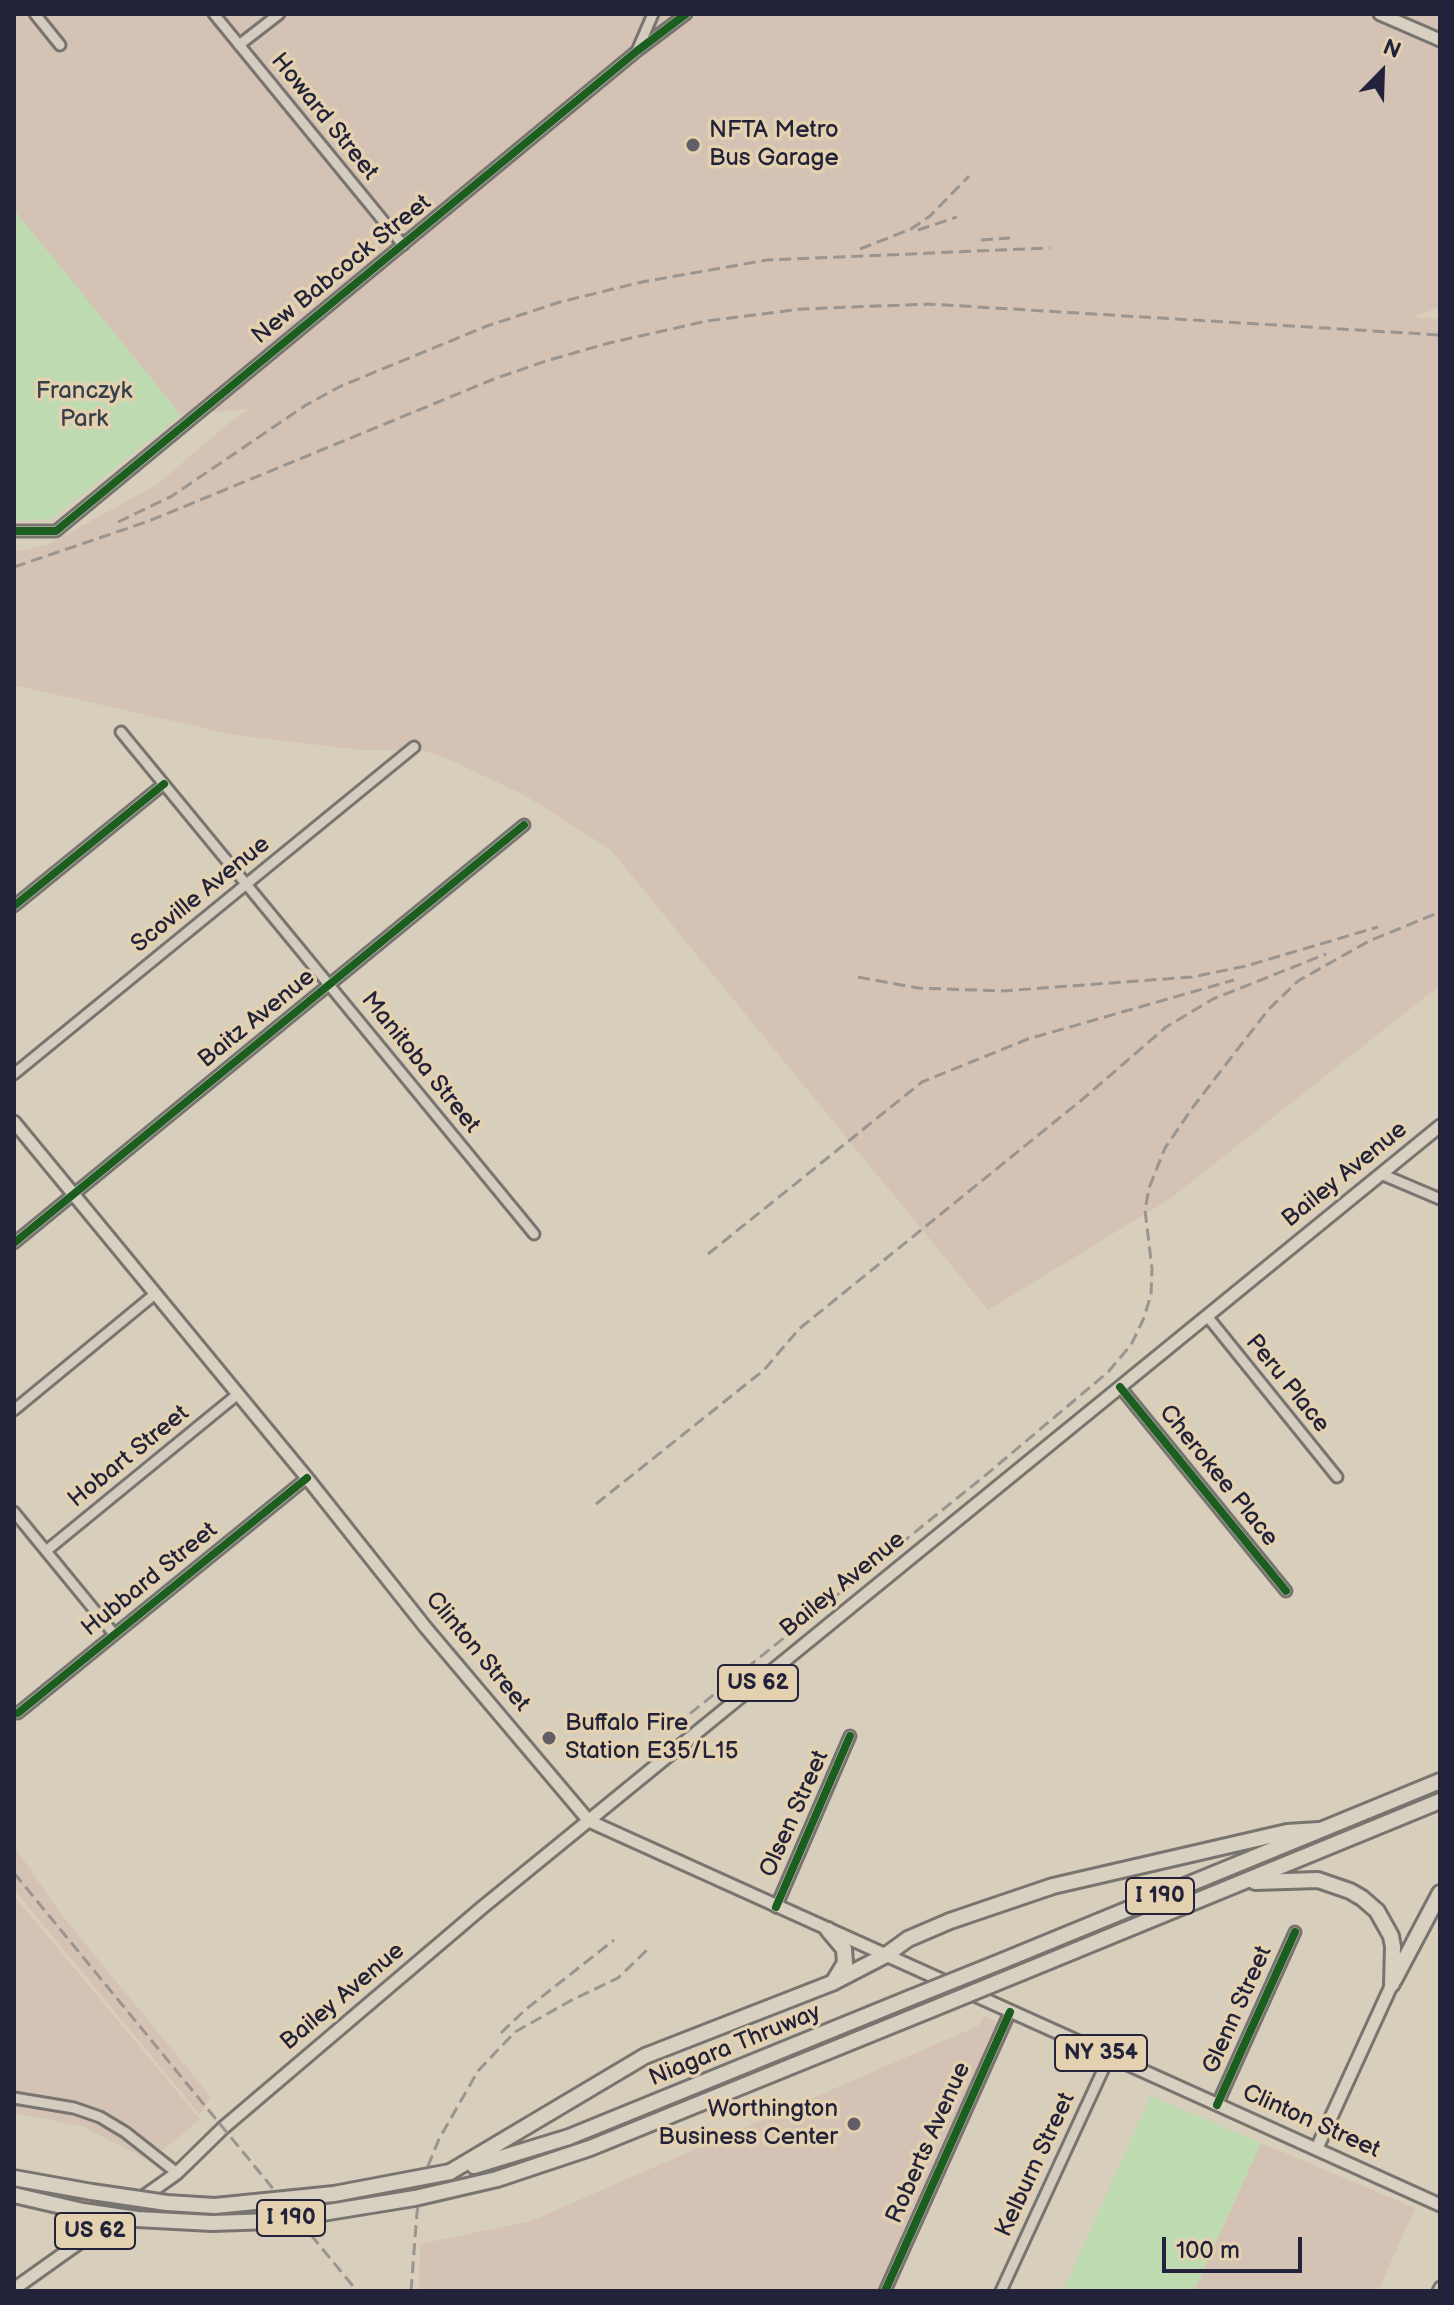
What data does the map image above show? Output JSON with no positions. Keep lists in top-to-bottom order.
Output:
{
  "streets": {
    "highway": ["I 190", "Niagara Thruway"],
    "main road": [
      "Bailey Avenue",
      "Clinton Street",
      "US 62",
      "NY 354"
    ],
    "street": [
      "Howard Street",
      "New Babcock Street",
      "Scoville Avenue",
      "Baitz Avenue",
      "Manitoba Street",
      "Peru Place",
      "Hobart Street",
      "Cherokee Place",
      "Hubbard Street",
      "Olsen Street",
      "Glenn Street",
      "Roberts Avenue",
      "Kelburn Street"
    ]
  },
  "crossings": [
    ["Howard Street", "New Babcock Street"],
    ["Scoville Avenue", "Manitoba Street"],
    ["Baitz Avenue", "Manitoba Street"],
    ["Baitz Avenue", "Clinton Street"],
    ["Bailey Avenue", "Peru Place"],
    ["Bailey Avenue", "Cherokee Place"],
    ["Bailey Avenue", "Clinton Street"],
    ["Hobart Street", "Clinton Street"],
    ["Hubbard Street", "Clinton Street"],
    ["Clinton Street", "Olsen Street"],
    ["Clinton Street", "Glenn Street"],
    ["Clinton Street", "Roberts Avenue"],
    ["Clinton Street", "Kelburn Street"]
  ],
  "parks": ["Franczyk Park"],
  "places": ["NFTA Metro Bus Garage", "Buffalo Fire Station E35/L15", "Worthington Business Center"],
  "scale_bar": "100 m",
  "north": "top right"
}
